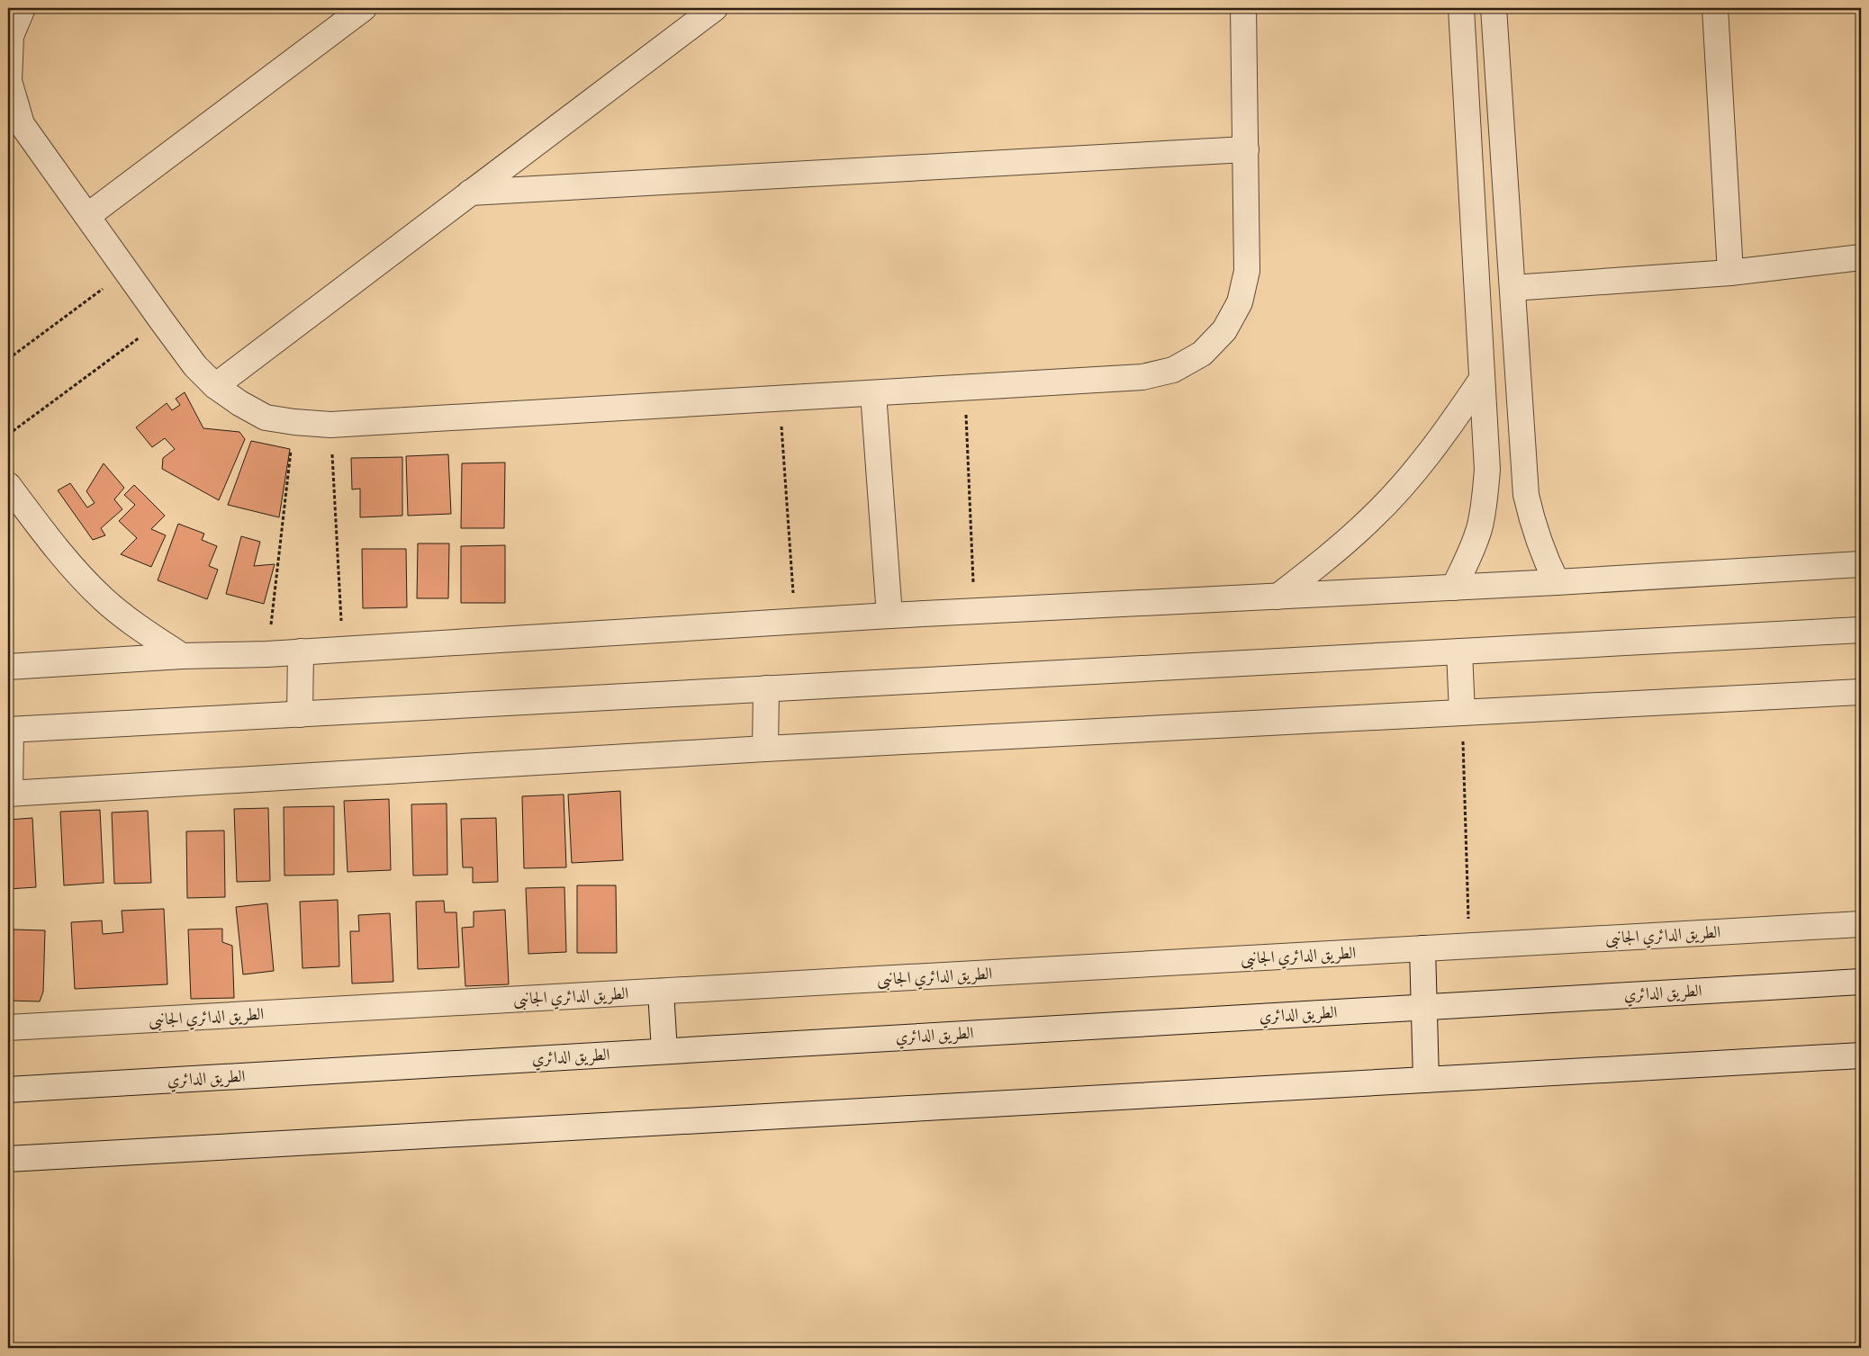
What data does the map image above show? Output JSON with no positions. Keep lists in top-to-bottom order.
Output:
{
  "streets": {
    "street": ["الطريق الدائري الجانبى", "الطريق الدائري"]
  }
}
